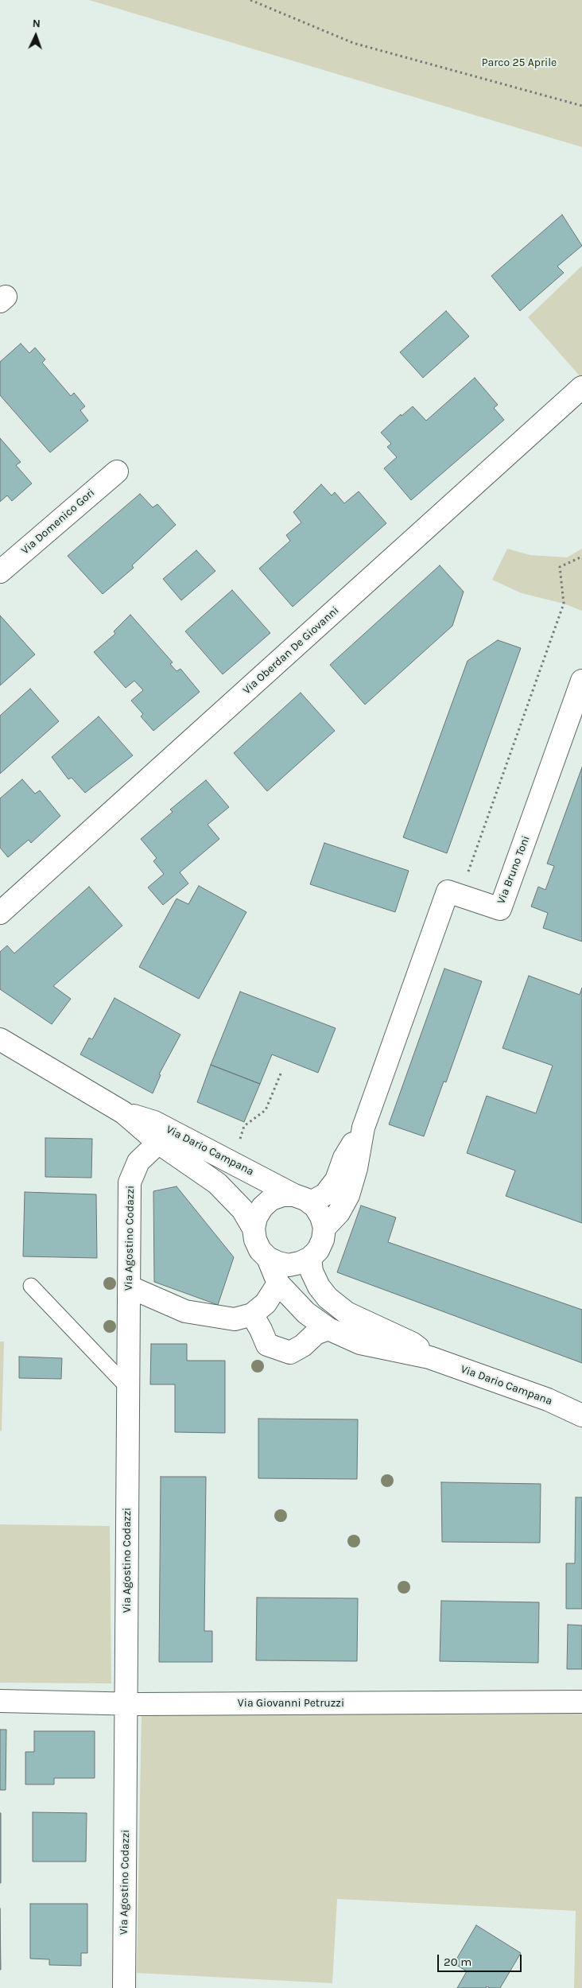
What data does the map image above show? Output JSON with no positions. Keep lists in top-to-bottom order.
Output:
{
  "streets": {
    "street": [
      "Via Domenico Gori",
      "Via Oberdan De Giovanni",
      "Via Bruno Toni",
      "Via Dario Campana",
      "Via Agostino Codazzi",
      "Via Giovanni Petruzzi"
    ]
  },
  "crossings": [
    ["Via Bruno Toni", "Via Dario Campana"],
    ["Via Dario Campana", "Via Agostino Codazzi"],
    ["Via Agostino Codazzi", "Via Giovanni Petruzzi"]
  ],
  "parks": ["Parco 25 Aprile"],
  "scale_bar": "20 m",
  "north": "top"
}
